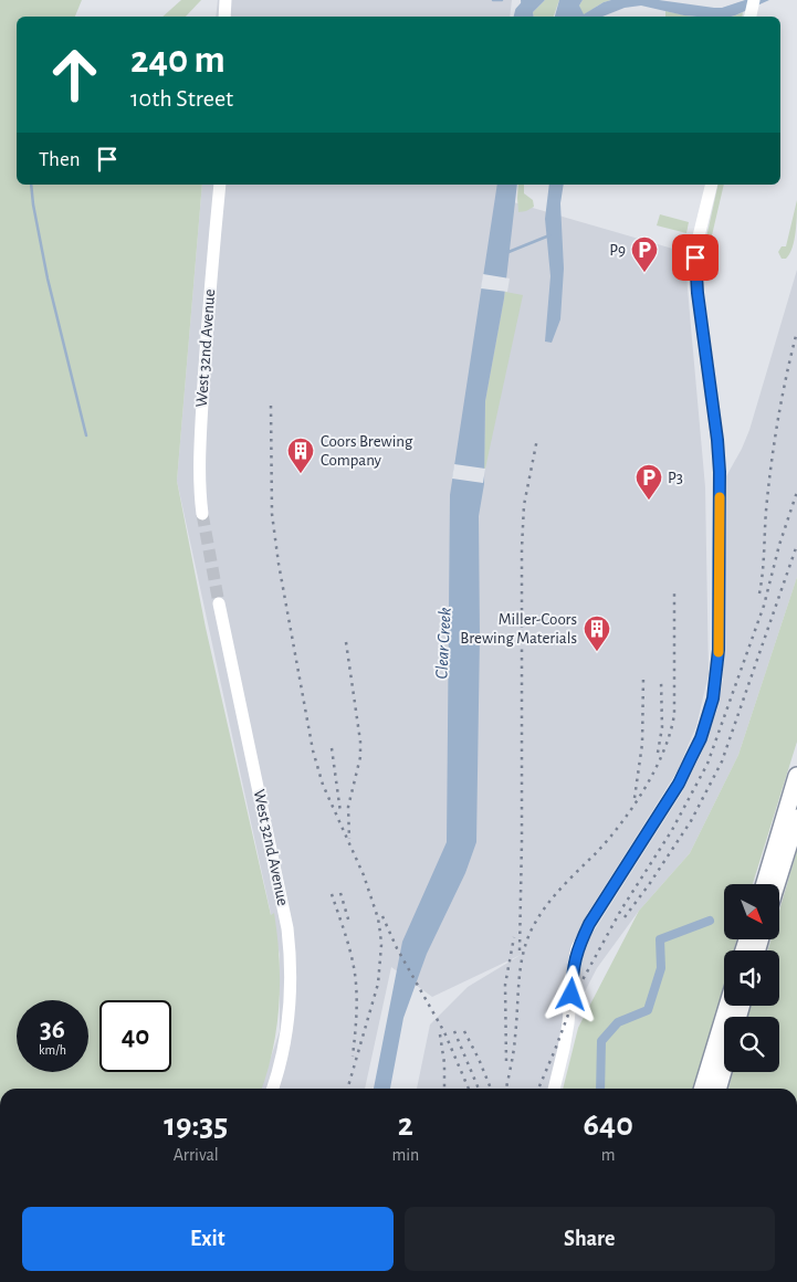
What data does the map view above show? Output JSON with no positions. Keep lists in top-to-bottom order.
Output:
{
  "streets": {
    "street": ["West 32nd Avenue"]
  },
  "water": ["Clear Creek"],
  "places": {
    "parking": ["P9", "P3"],
    "building": ["Coors Brewing Company", "Miller-Coors Brewing Materials"]
  },
  "north": "bottom right",
  "page": {
    "turn": ["240 m", "10th Street"],
    "then": "Then",
    "speed": "36 km/h",
    "limit": "40",
    "eta": [
      "19:35",
      "Arrival",
      "2",
      "min",
      "640",
      "m"
    ],
    "buttons": ["Exit", "Share"]
  }
}
